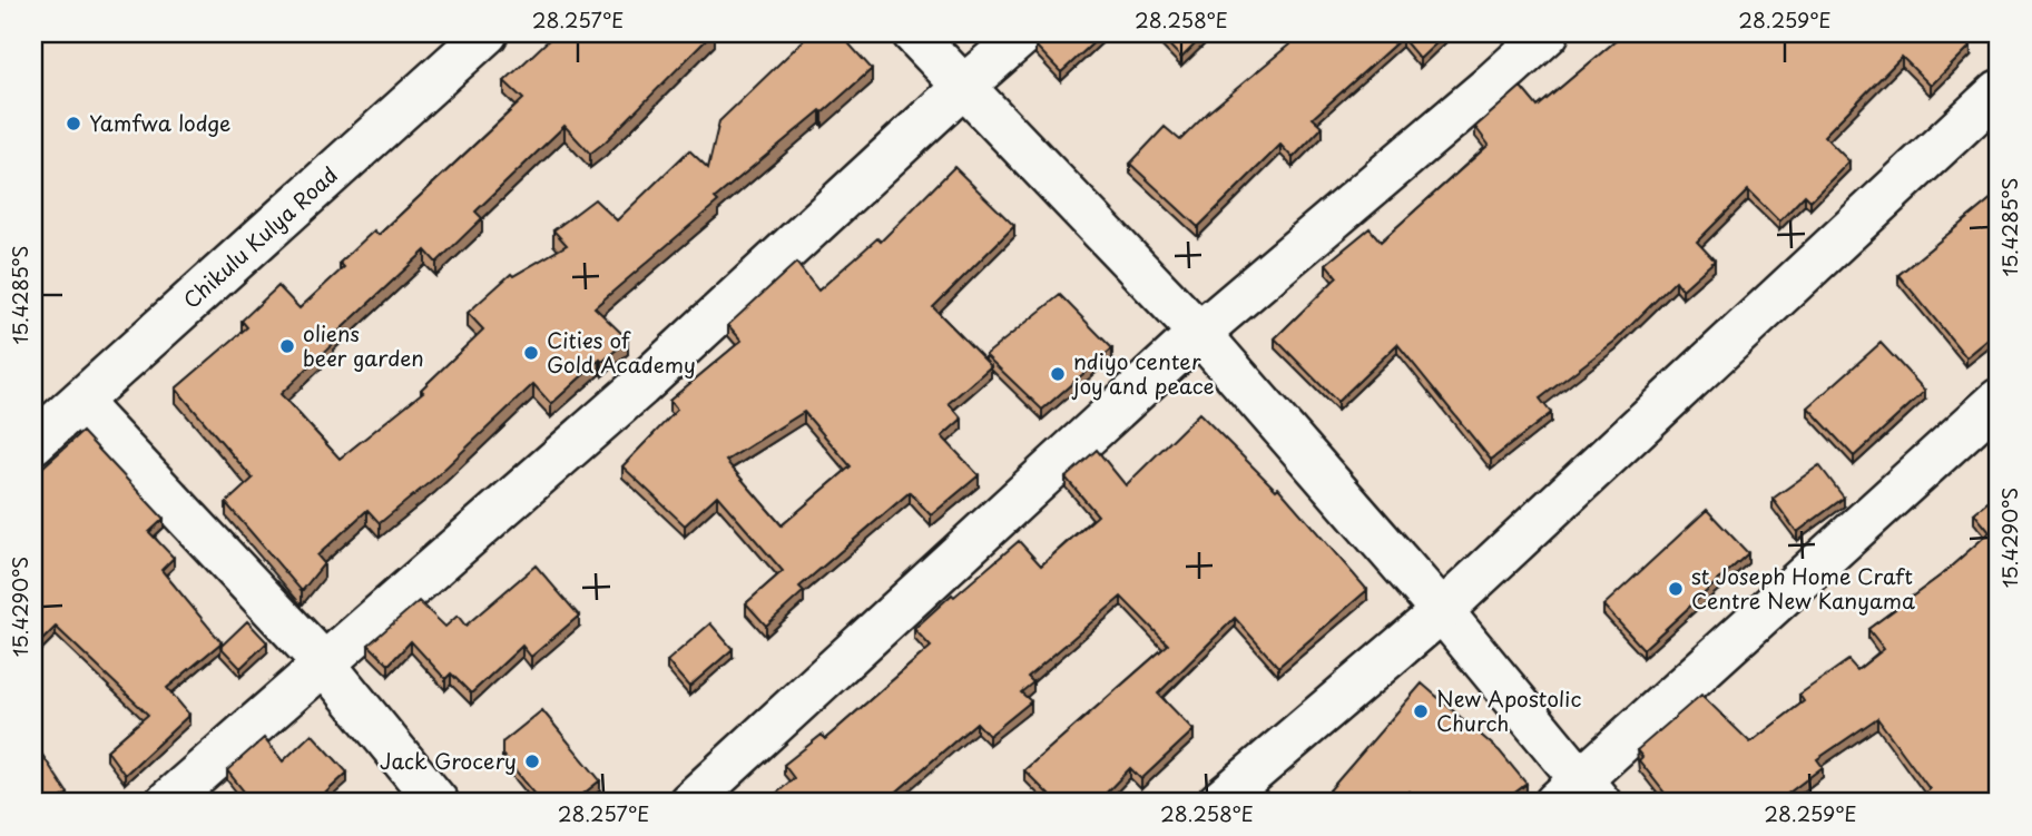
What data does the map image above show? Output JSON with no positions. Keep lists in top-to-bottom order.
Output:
{
  "streets": {
    "street": ["Chikulu Kulya Road"]
  },
  "places": [
    "Yamfwa lodge",
    "oliens beer garden",
    "Cities of Gold Academy",
    "ndiyo center joy and peace",
    "st Joseph Home Craft Centre New Kanyama",
    "New Apostolic Church",
    "Jack Grocery"
  ],
  "coordinates": [
    "28.257°E",
    "28.258°E",
    "28.259°E",
    "15.4285°S",
    "15.4290°S"
  ]
}
